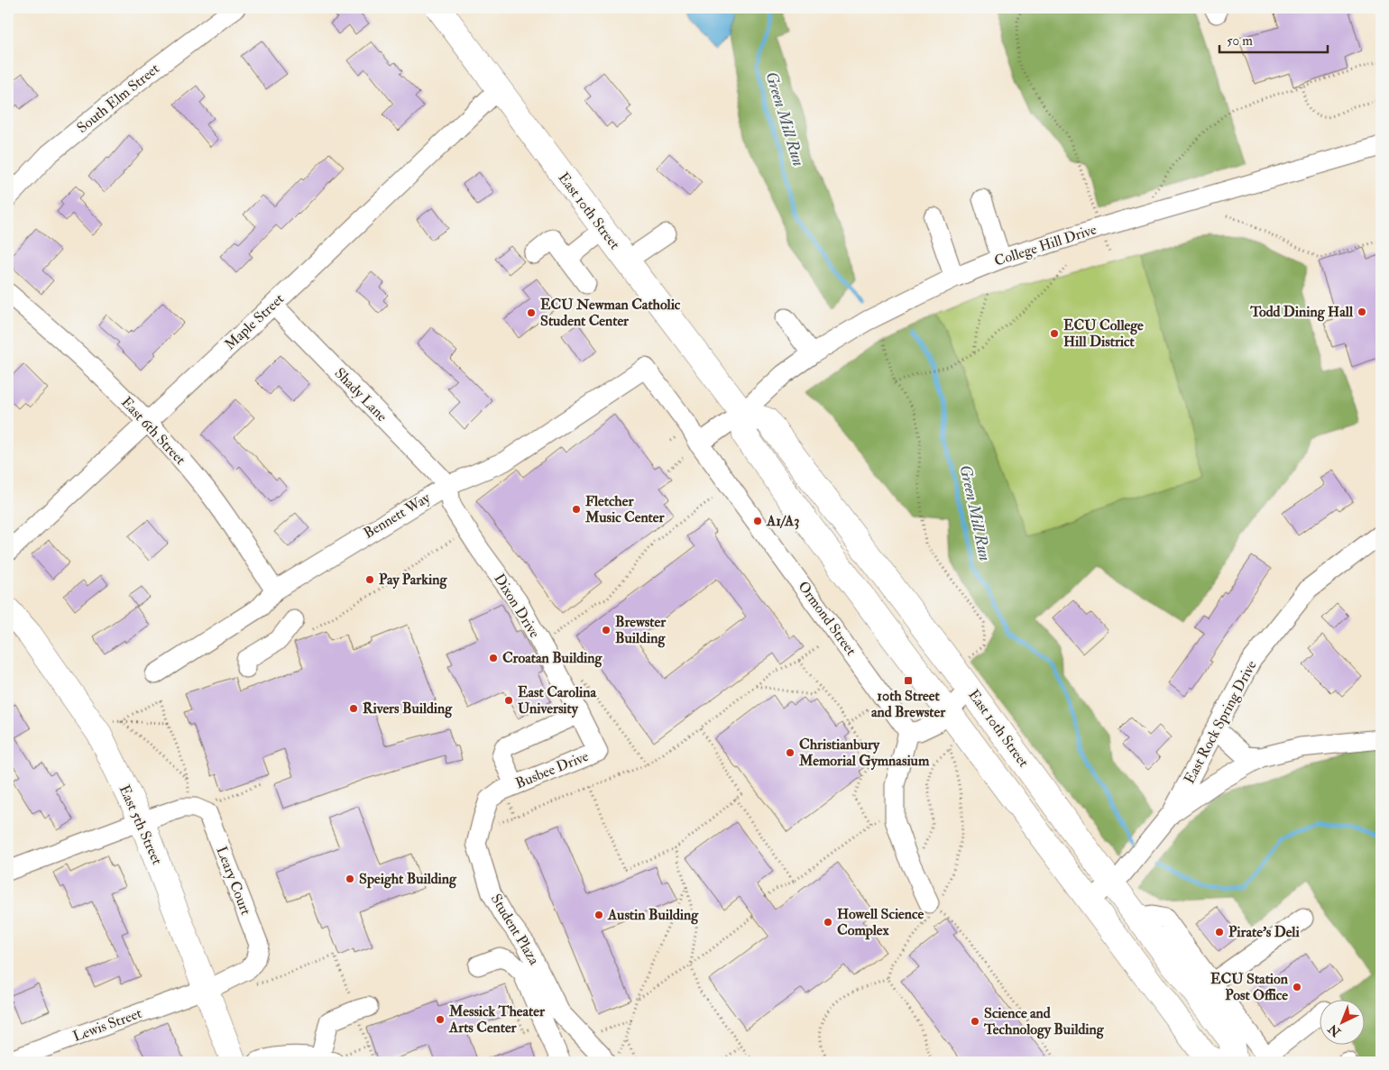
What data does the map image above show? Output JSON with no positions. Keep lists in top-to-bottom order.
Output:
{
  "streets": {
    "main road": ["East 10th Street", "East 5th Street"],
    "street": [
      "South Elm Street",
      "College Hill Drive",
      "Maple Street",
      "Shady Lane",
      "East 6th Street",
      "Bennett Way",
      "Dixon Drive",
      "Ormond Street",
      "East Rock Spring Drive",
      "Busbee Drive",
      "Leary Court",
      "Student Plaza",
      "Lewis Street"
    ]
  },
  "crossings": [
    ["East 10th Street", "College Hill Drive"],
    ["East 10th Street", "Maple Street"],
    ["East 10th Street", "East Rock Spring Drive"],
    ["Maple Street", "Shady Lane"],
    ["Maple Street", "East 6th Street"],
    ["Shady Lane", "Bennett Way"],
    ["Shady Lane", "Dixon Drive"],
    ["East 6th Street", "Bennett Way"],
    ["Bennett Way", "Dixon Drive"],
    ["Bennett Way", "Ormond Street"],
    ["Dixon Drive", "Busbee Drive"],
    ["Busbee Drive", "Student Plaza"],
    ["East 5th Street", "Leary Court"],
    ["East 5th Street", "Lewis Street"],
    ["Leary Court", "Lewis Street"]
  ],
  "water": ["Green Mill Run"],
  "places": {
    "other": [
      "Todd Dining Hall",
      "ECU Newman Catholic Student Center",
      "ECU College Hill District",
      "Fletcher Music Center",
      "A1/A3",
      "Pay Parking",
      "Brewster Building",
      "Croatan Building",
      "East Carolina University",
      "Rivers Building",
      "Christianbury Memorial Gymnasium",
      "Speight Building",
      "Austin Building",
      "Howell Science Complex",
      "Pirate's Deli",
      "ECU Station Post Office",
      "Messick Theater Arts Center",
      "Science and Technology Building"
    ],
    "transit": ["10th Street and Brewster"]
  },
  "scale_bar": "50 m",
  "north": "bottom left"
}
